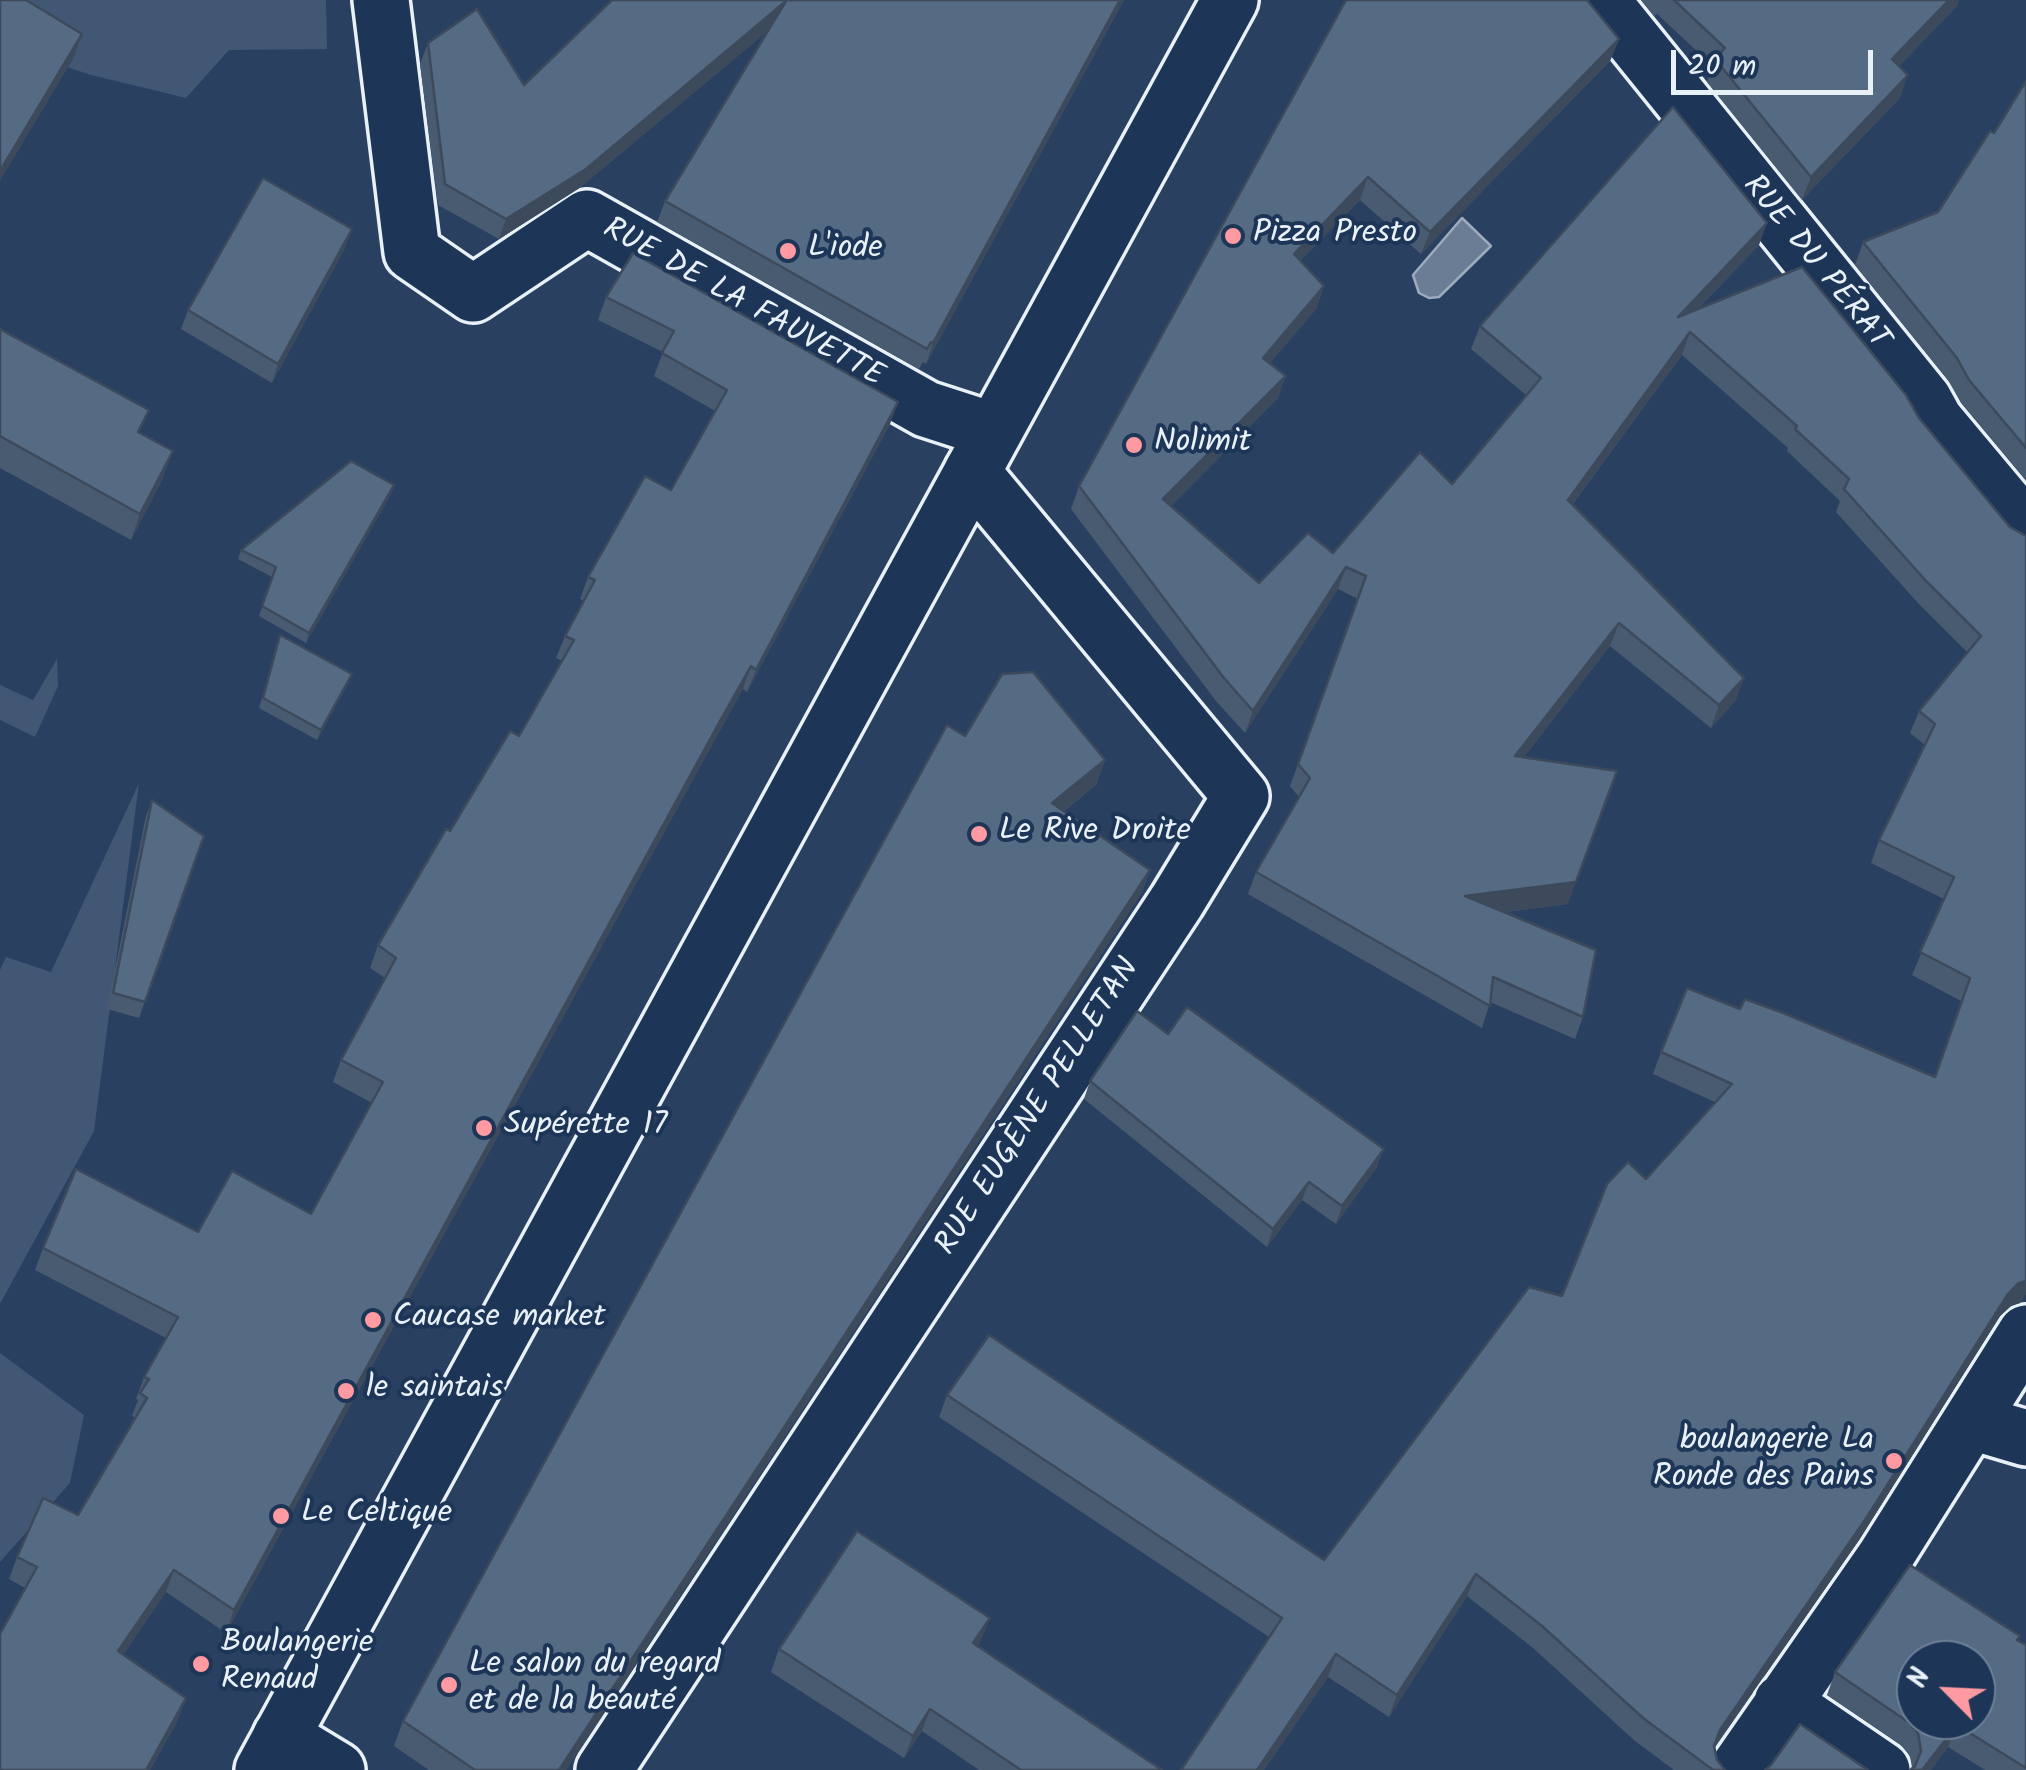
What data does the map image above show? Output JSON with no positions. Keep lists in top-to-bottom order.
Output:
{
  "streets": {
    "street": ["RUE DU PÉRAT", "RUE DE LA FAUVETTE", "RUE EUGÈNE PELLETAN"]
  },
  "crossings": [
    ["RUE DE LA FAUVETTE", "RUE EUGÈNE PELLETAN"]
  ],
  "places": [
    "Pizza Presto",
    "L'iode",
    "Nolimit",
    "Le Rive Droite",
    "Supérette 17",
    "Caucase market",
    "le saintais",
    "boulangerie La Ronde des Pains",
    "Le Celtique",
    "Boulangerie Renaud",
    "Le salon du regard et de la beauté"
  ],
  "scale_bar": "20 m",
  "north": "top left"
}
